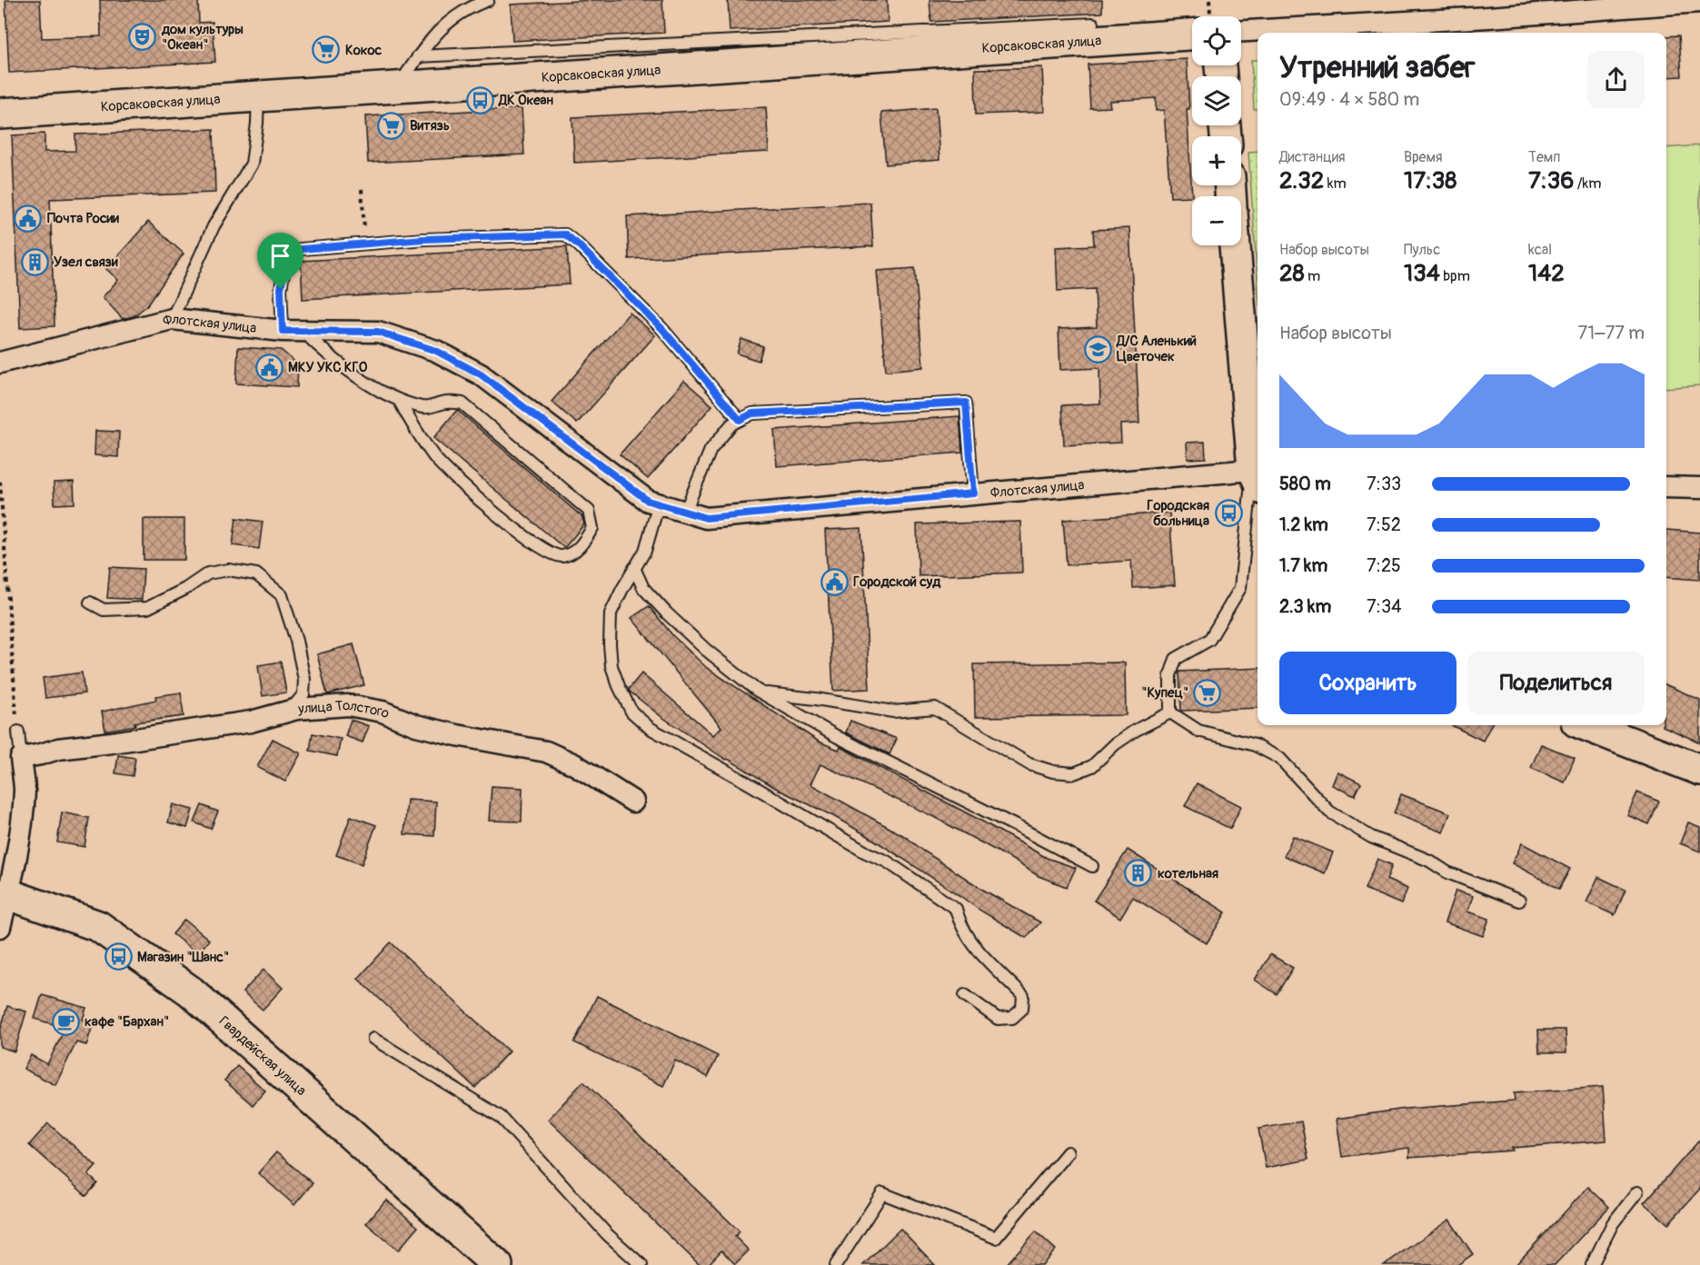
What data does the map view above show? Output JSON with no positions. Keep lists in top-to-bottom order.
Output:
{
  "streets": {
    "street": [
      "Корсаковская улица",
      "Флотская улица",
      "улица Толстого",
      "Гвардейская улица"
    ]
  },
  "places": {
    "theatre": ["дом культуры \"Океан\""],
    "supermarket": ["Кокос", "Витязь", "\"Купец\""],
    "bus stop": ["ДК Океан", "Городская больница", "Магазин \"Шанс\""],
    "public building": ["Почта Росии", "МКУ УКС КГО", "Городской суд"],
    "building": ["Узел связи", "котельная"],
    "school or university": ["Д/С Аленький Цветочек"],
    "cafe": ["кафе \"Бархан\""]
  },
  "page": {
    "map_buttons": ["+", "−"],
    "heading": ["Утренний забег", "09:49 · 4 × 580 m"],
    "stats": [
      ["Дистанция", "2.32 km"],
      ["Время", "17:38"],
      ["Темп", "7:36 /km"],
      ["Набор высоты", "28 m"],
      ["Пульс", "134 bpm"],
      ["kcal", "142"]
    ],
    "chart": ["Набор высоты", "71–77 m"],
    "list": [
      {
        "name": "580 m",
        "note": "7:33"
      },
      {
        "name": "1.2 km",
        "note": "7:52"
      },
      {
        "name": "1.7 km",
        "note": "7:25"
      },
      {
        "name": "2.3 km",
        "note": "7:34"
      }
    ],
    "buttons": ["Сохранить", "Поделиться"]
  }
}
